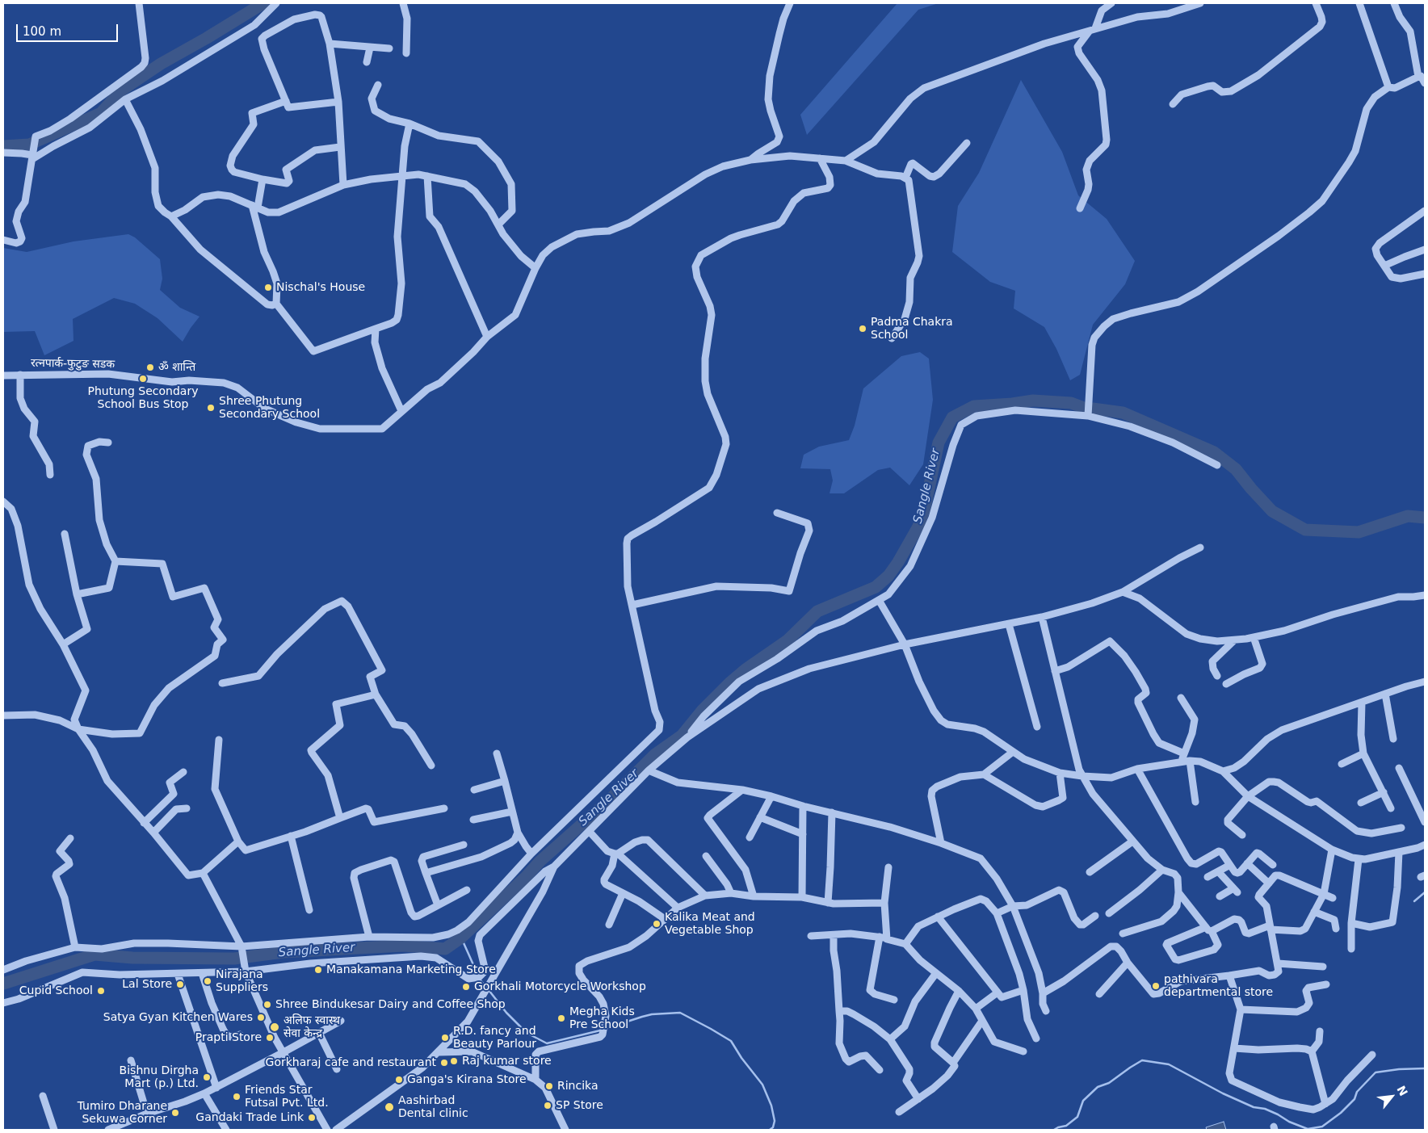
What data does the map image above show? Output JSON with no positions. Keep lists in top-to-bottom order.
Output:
{
  "streets": {
    "street": ["रत्नपार्क-फुटुङ सडक"]
  },
  "water": ["Sangle River"],
  "places": [
    "Nischal's House",
    "Padma Chakra School",
    "ॐ शान्ति",
    "Phutung Secondary School Bus Stop",
    "Shree Phutung Secondary School",
    "Kalika Meat and Vegetable Shop",
    "Manakamana Marketing Store",
    "Nirajana Suppliers",
    "Lal Store",
    "pathivara departmental store",
    "Gorkhali Motorcycle Workshop",
    "Cupid School",
    "Shree Bindukesar Dairy and Coffee Shop",
    "Satya Gyan Kitchen Wares",
    "Megha Kids Pre School",
    "अलिफ स्वास्थ सेवा केन्द्र",
    "Prapti Store",
    "R.D. fancy and Beauty Parlour",
    "Raj kumar store",
    "Gorkharaj cafe and restaurant",
    "Bishnu Dirgha Mart (p.) Ltd.",
    "Ganga's Kirana Store",
    "Rincika",
    "Friends Star Futsal Pvt. Ltd.",
    "SP Store",
    "Aashirbad Dental clinic",
    "Tumiro Dharane Sekuwa Corner",
    "Gandaki Trade Link"
  ],
  "scale_bar": "100 m",
  "north": "top right"
}
